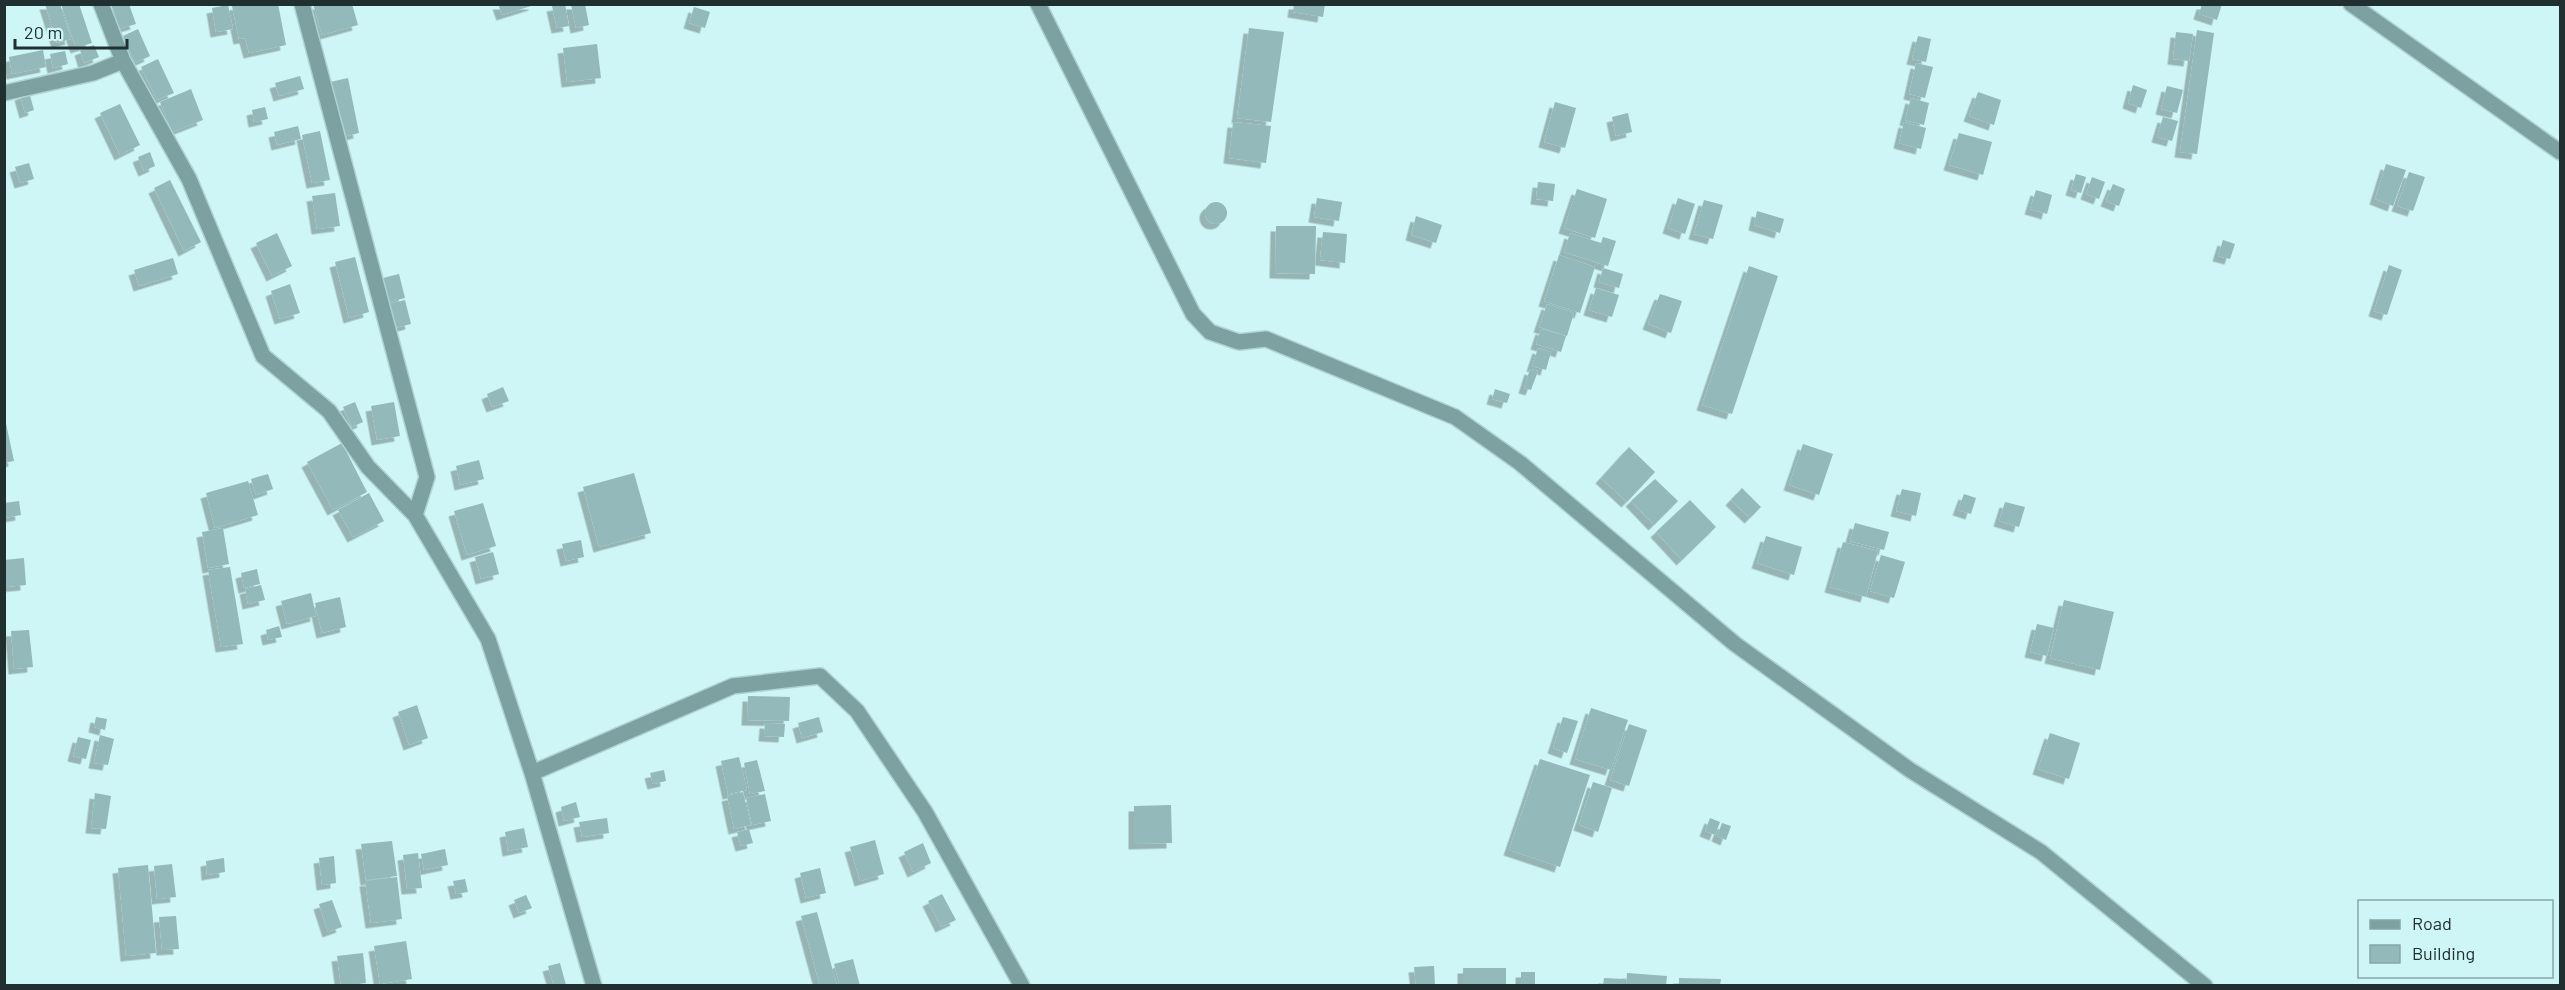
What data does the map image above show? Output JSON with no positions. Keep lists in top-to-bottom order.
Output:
{
  "legend": ["Road", "Building"],
  "scale_bar": "20 m"
}
